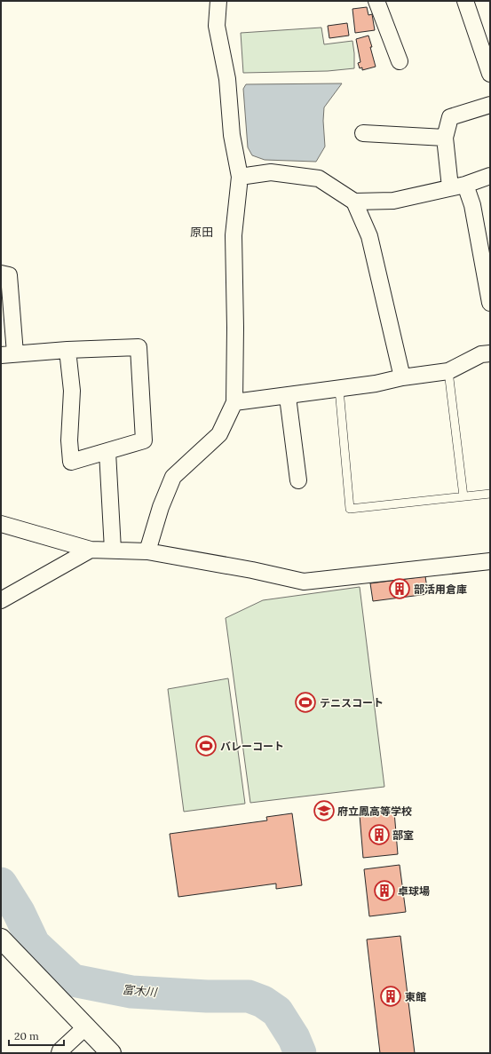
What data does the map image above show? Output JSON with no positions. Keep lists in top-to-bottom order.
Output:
{
  "districts": ["原田"],
  "water": ["富木川"],
  "places": {
    "building": [
      "部活用倉庫",
      "部室",
      "卓球場",
      "東館"
    ],
    "sports": ["テニスコート", "バレーコート"],
    "school or university": ["府立鳳高等学校"]
  },
  "scale_bar": "20 m"
}
